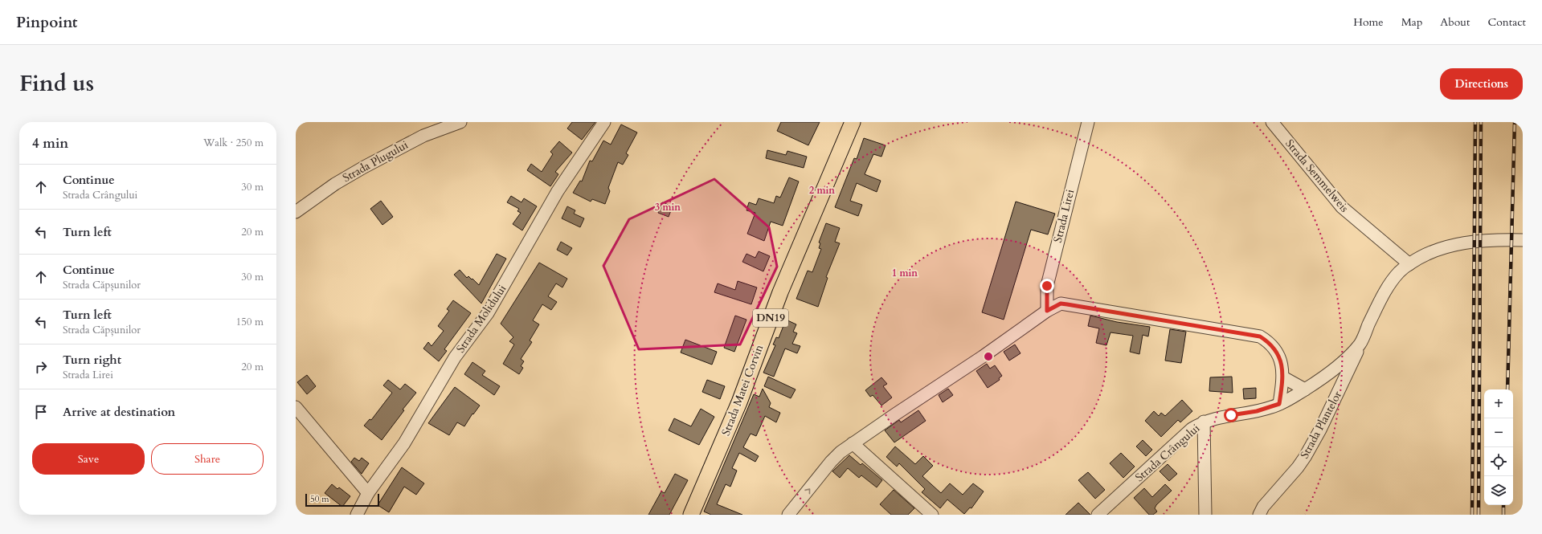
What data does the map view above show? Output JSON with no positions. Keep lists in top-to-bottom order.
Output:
{
  "streets": {
    "main road": ["DN19", "Strada Matei Corvin"],
    "street": [
      "Strada Plugului",
      "Strada Semmelweis",
      "Strada Lirei",
      "Strada Molidului",
      "Strada Plantelor",
      "Strada Crângului"
    ]
  },
  "crossings": [
    ["Strada Semmelweis", "Strada Crângului"],
    ["Strada Plantelor", "Strada Crângului"]
  ],
  "scale_bar": "50 m",
  "page": {
    "header": "Pinpoint",
    "nav": [
      "Home",
      "Map",
      "About",
      "Contact"
    ],
    "title": "Find us",
    "buttons": [
      "Directions",
      ["Save", "Share"]
    ],
    "heading": ["4 min", "Walk · 250 m"],
    "list": [
      ["Continue", "Strada Crângului", "30 m"],
      ["Turn left", "20 m"],
      ["Continue", "Strada Căpșunilor", "30 m"],
      ["Turn left", "Strada Căpșunilor", "150 m"],
      ["Turn right", "Strada Lirei", "20 m"],
      "Arrive at destination"
    ],
    "map_buttons": ["+", "−"],
    "scale": "50 m"
  },
  "rings": ["2 min", "3 min", "1 min"]
}
